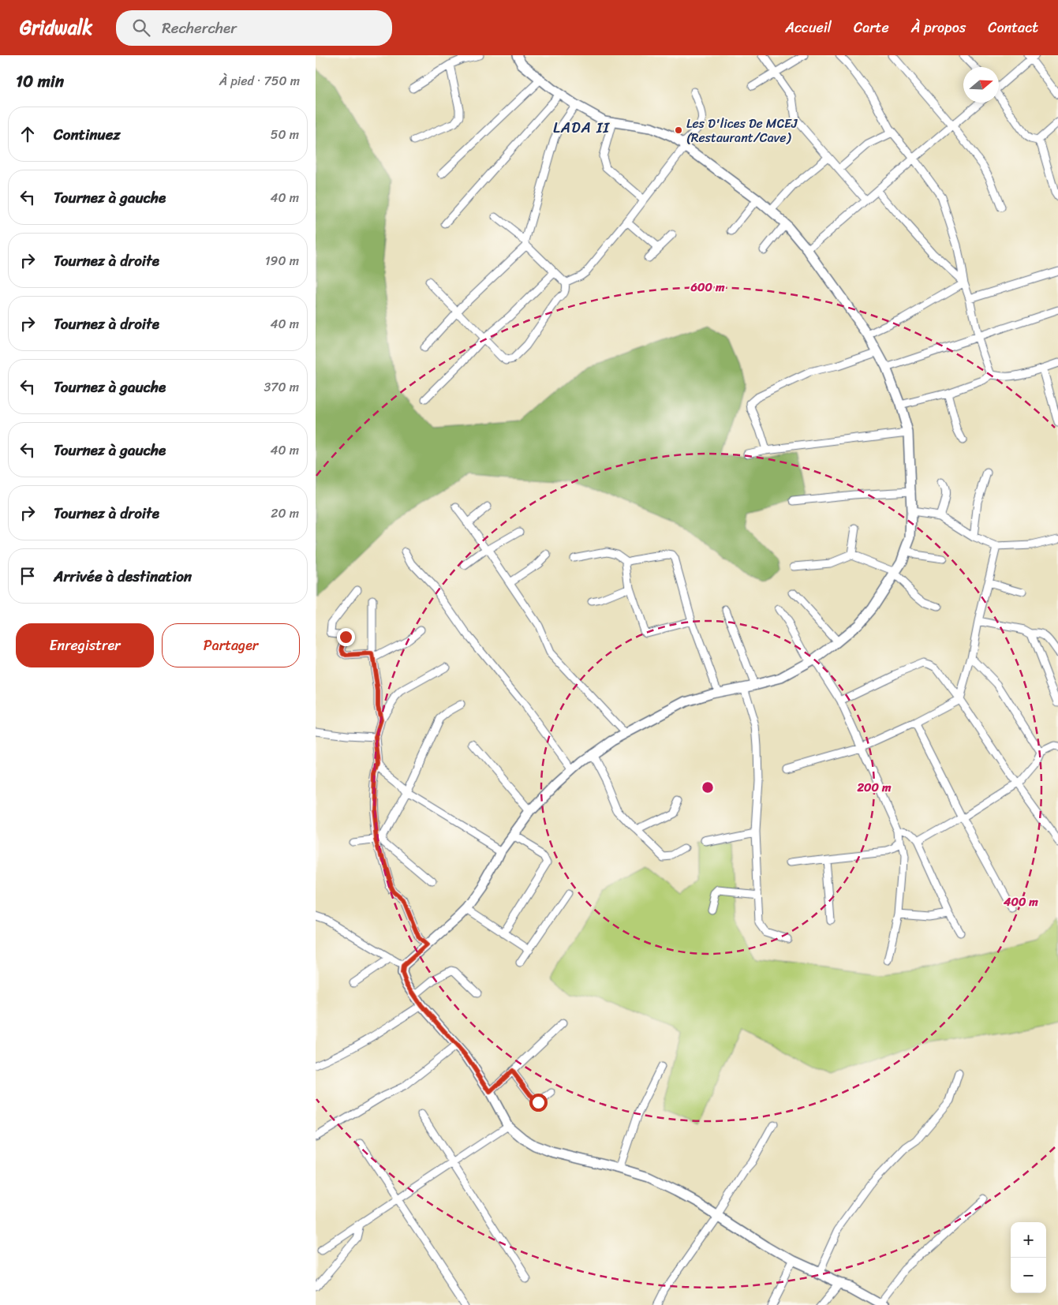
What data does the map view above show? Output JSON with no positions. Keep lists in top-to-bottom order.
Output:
{
  "districts": ["LADA II"],
  "places": ["Les D'lices De MCEJ (Restaurant/Cave)"],
  "north": "right",
  "page": {
    "header": "Gridwalk",
    "search": "Rechercher",
    "nav": [
      "Accueil",
      "Carte",
      "À propos",
      "Contact"
    ],
    "heading": ["10 min", "À pied · 750 m"],
    "list": [
      ["Continuez", "50 m"],
      ["Tournez à gauche", "40 m"],
      ["Tournez à droite", "190 m"],
      ["Tournez à droite", "40 m"],
      ["Tournez à gauche", "370 m"],
      ["Tournez à gauche", "40 m"],
      ["Tournez à droite", "20 m"],
      "Arrivée à destination"
    ],
    "buttons": ["Enregistrer", "Partager"],
    "map_buttons": ["+", "−"]
  },
  "rings": ["600 m", "200 m", "400 m"]
}
